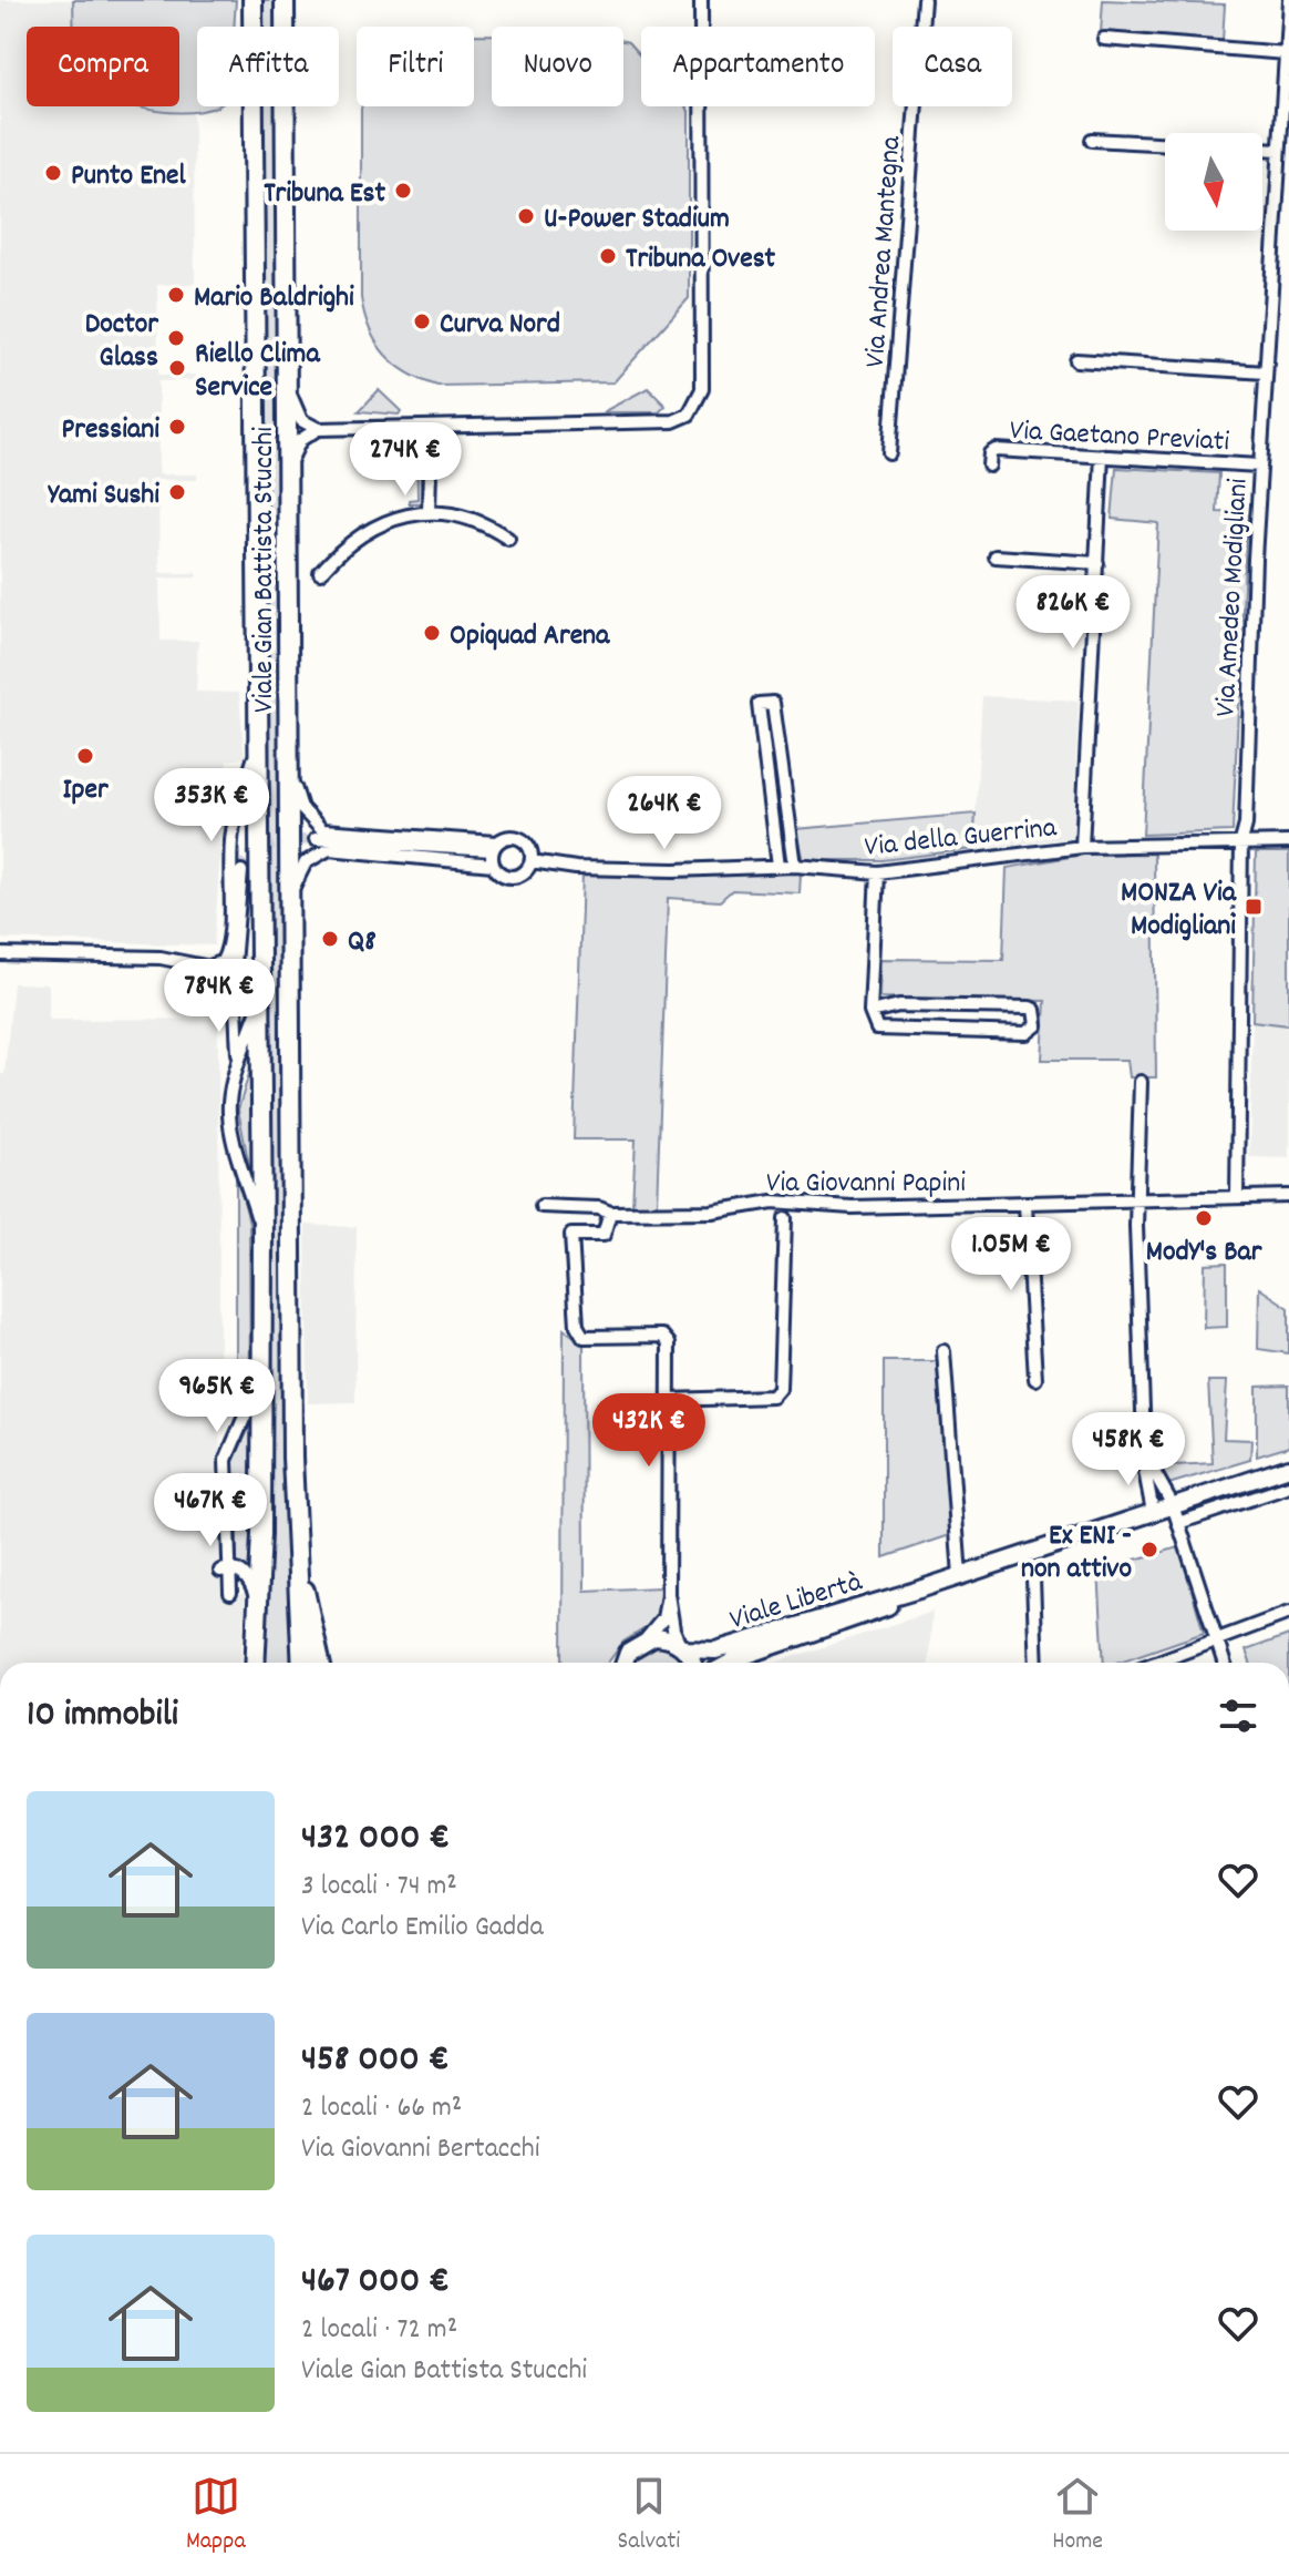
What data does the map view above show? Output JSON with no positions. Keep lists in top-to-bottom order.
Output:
{
  "streets": {
    "main road": ["Viale Gian Battista Stucchi", "Viale Libertà"],
    "street": [
      "Via Andrea Mantegna",
      "Via Gaetano Previati",
      "Via Amedeo Modigliani",
      "Via della Guerrina",
      "Via Giovanni Papini"
    ]
  },
  "crossings": [
    ["Via Gaetano Previati", "Via Amedeo Modigliani"],
    ["Via Amedeo Modigliani", "Via della Guerrina"],
    ["Via Amedeo Modigliani", "Via Giovanni Papini"]
  ],
  "places": {
    "other": [
      "Punto Enel",
      "Tribuna Est",
      "U-Power Stadium",
      "Tribuna Ovest",
      "Mario Baldrighi",
      "Curva Nord",
      "Doctor Glass",
      "Riello Clima Service",
      "Pressiani",
      "Yami Sushi",
      "Opiquad Arena",
      "Iper",
      "Q8",
      "ModY's Bar",
      "Ex ENI - non attivo"
    ],
    "transit": ["MONZA Via Modigliani"]
  },
  "north": "bottom",
  "page": {
    "chip": [
      "Compra",
      "Affitta",
      "Filtri",
      "Nuovo",
      "Appartamento",
      "Casa"
    ],
    "price": [
      "274K €",
      "826K €",
      "353K €",
      "264K €",
      "784K €",
      "1.05M €",
      "965K €",
      "432K €",
      "458K €",
      "467K €"
    ],
    "heading": "10 immobili",
    "list": [
      {
        "name": "432 000 €",
        "note": "3 locali · 74 m² · Via Carlo Emilio Gadda"
      },
      {
        "name": "458 000 €",
        "note": "2 locali · 66 m² · Via Giovanni Bertacchi"
      },
      {
        "name": "467 000 €",
        "note": "2 locali · 72 m² · Viale Gian Battista Stucchi"
      }
    ],
    "tabs": ["Mappa", "Salvati", "Home"]
  }
}
